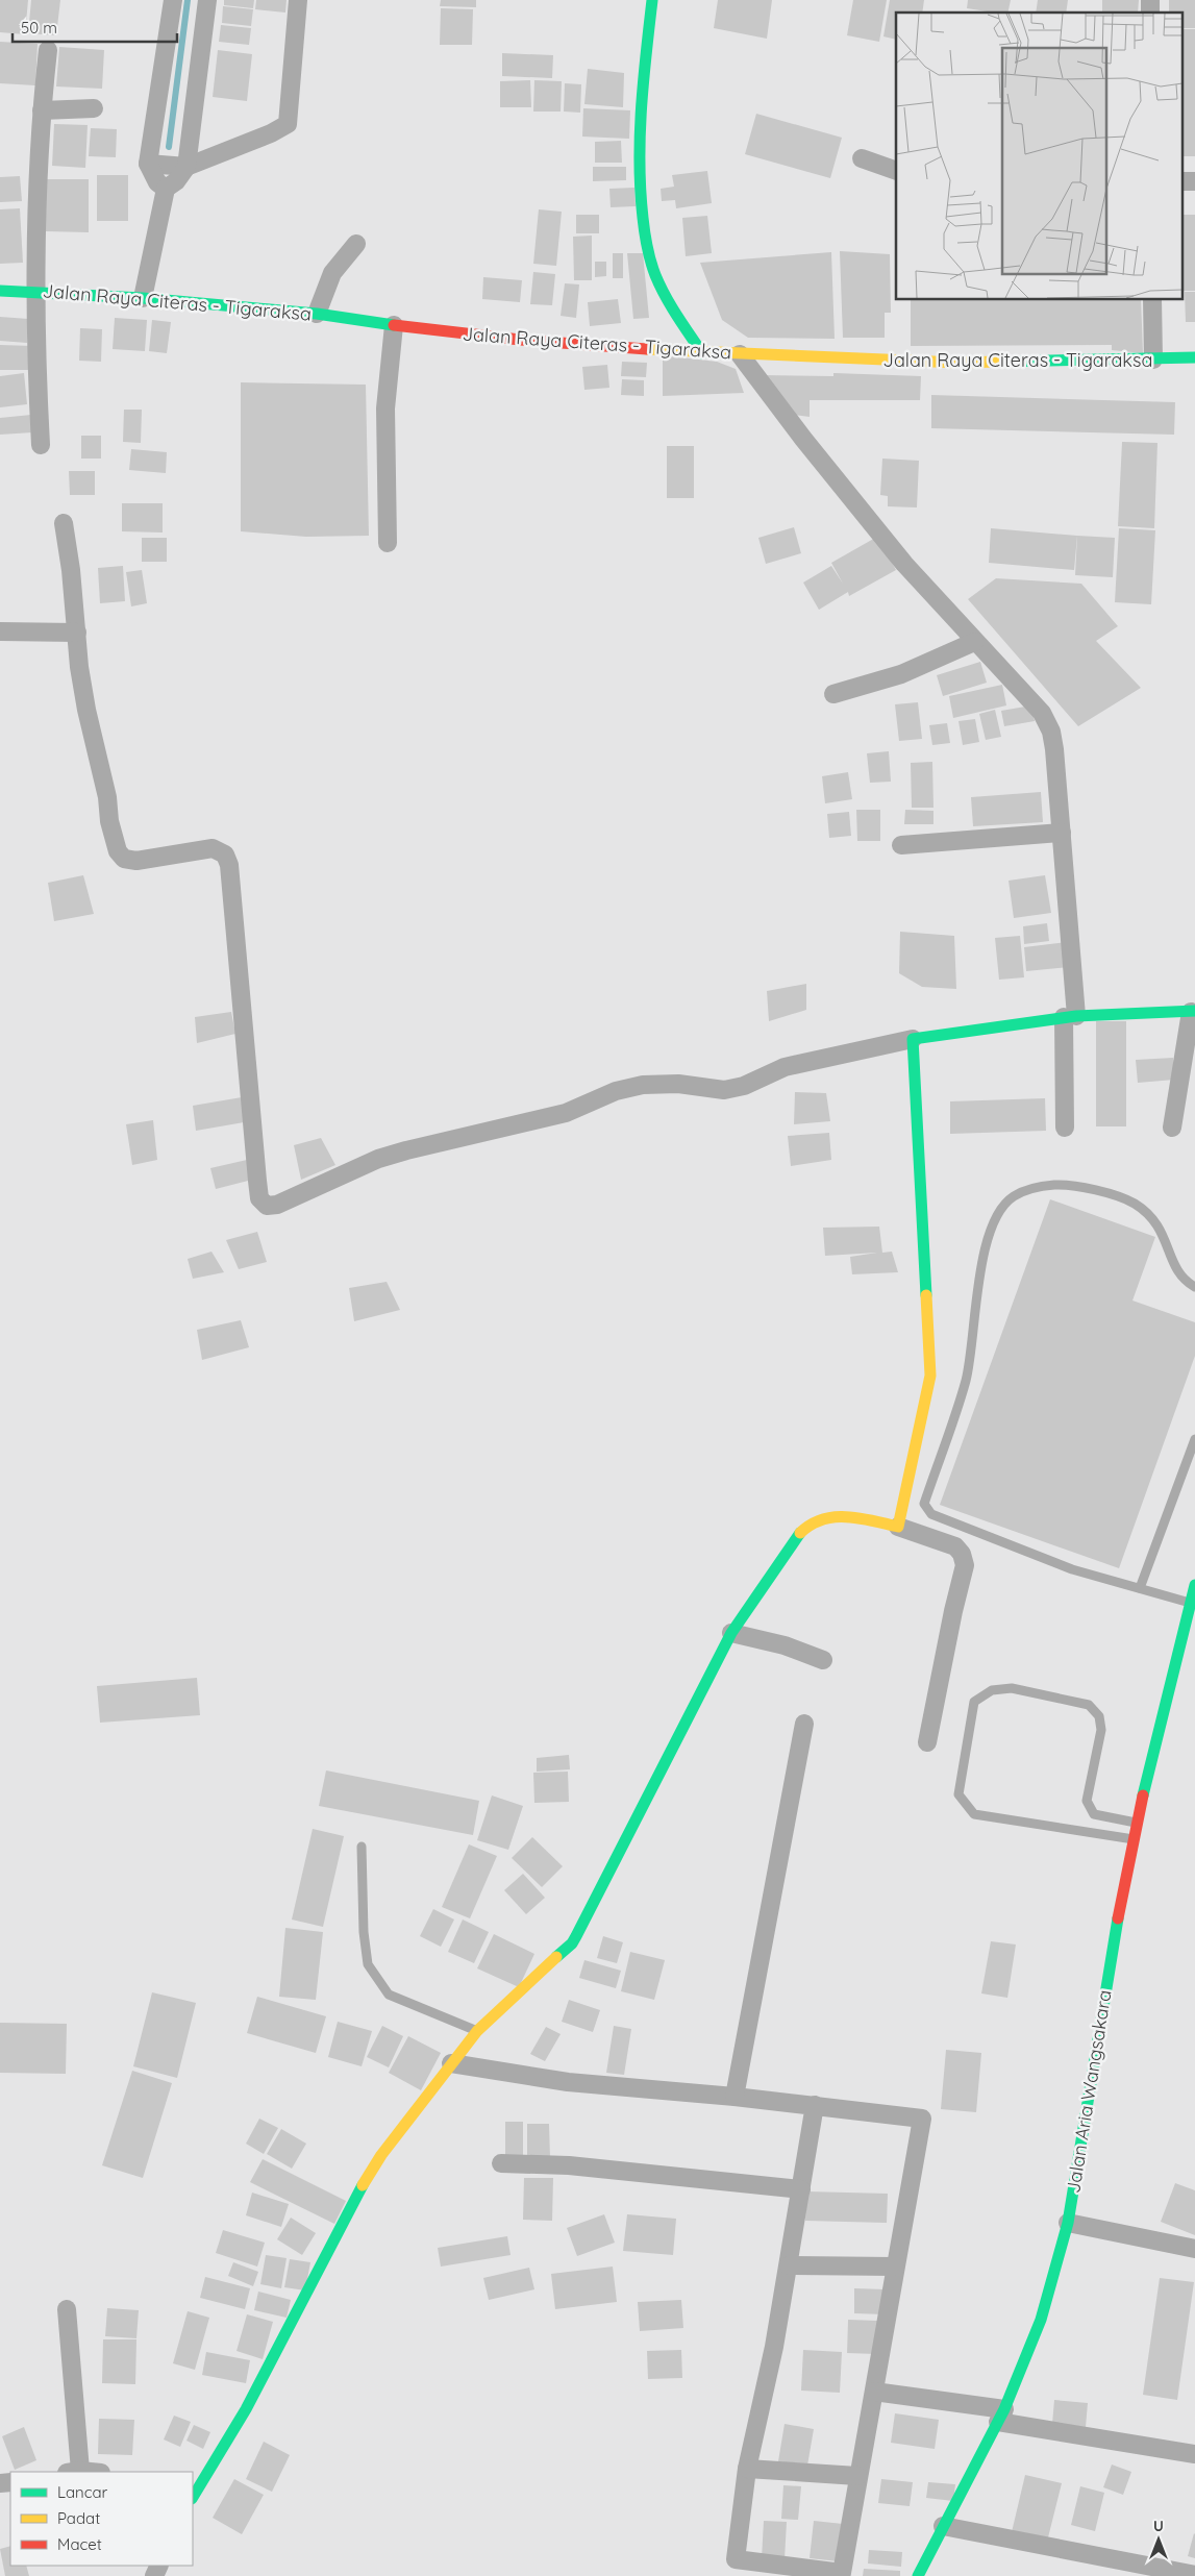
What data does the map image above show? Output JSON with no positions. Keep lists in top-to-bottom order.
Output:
{
  "streets": {
    "street": ["Jalan Raya Citeras - Tigaraksa", "Jalan Aria Wangsakara"]
  },
  "legend": ["Lancar", "Padat", "Macet"],
  "scale_bar": "50 m",
  "north": "top"
}
